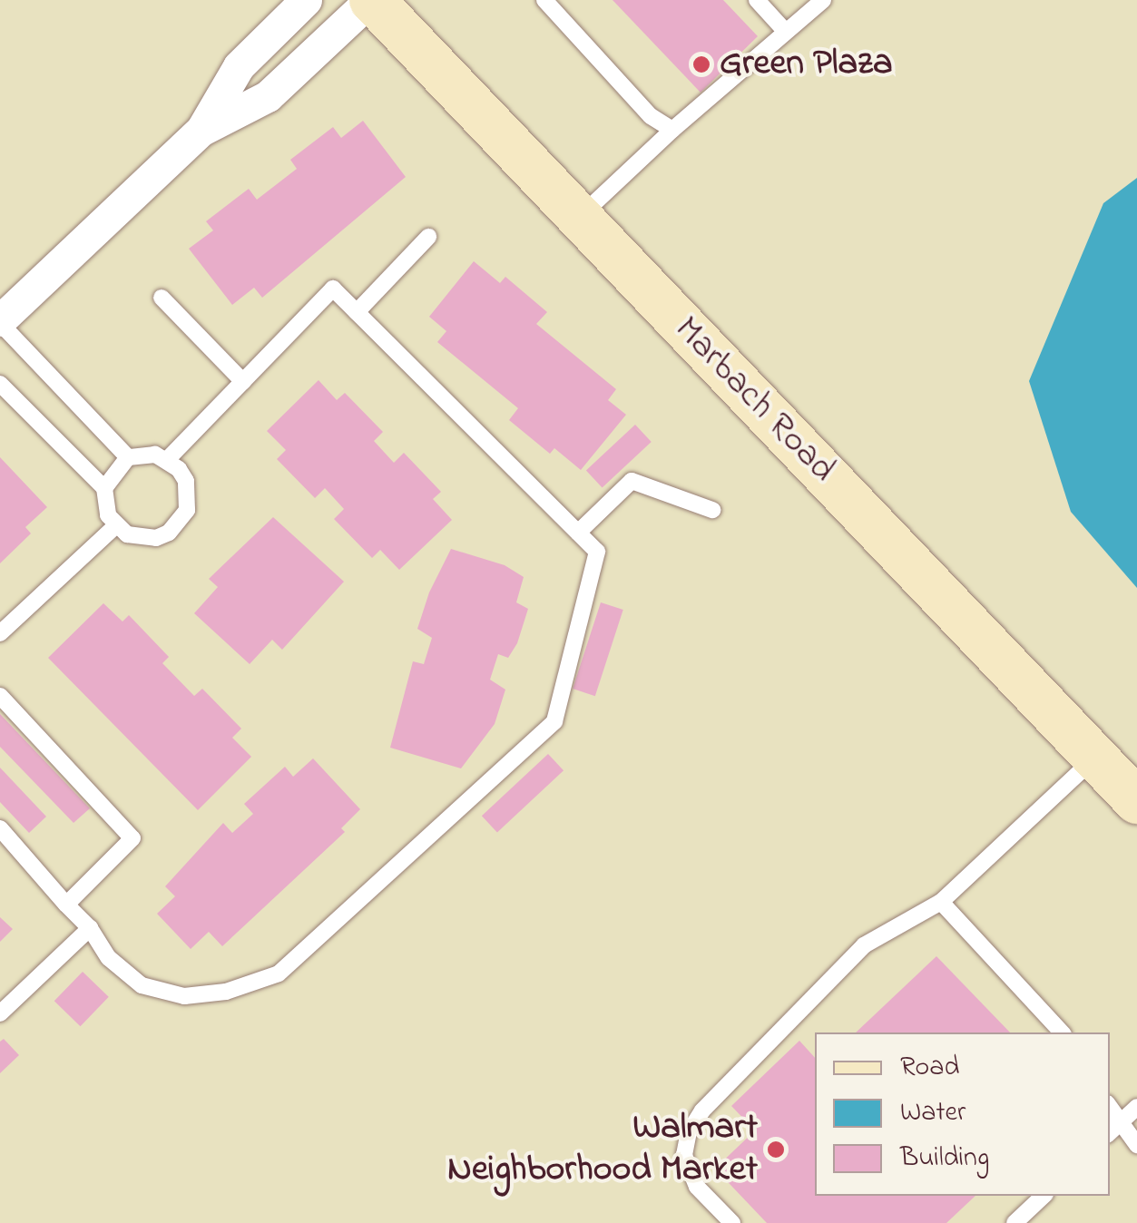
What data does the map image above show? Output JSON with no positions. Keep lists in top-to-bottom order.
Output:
{
  "streets": {
    "main road": ["Marbach Road"]
  },
  "places": ["Green Plaza", "Walmart Neighborhood Market"],
  "legend": ["Road", "Water", "Building"]
}
